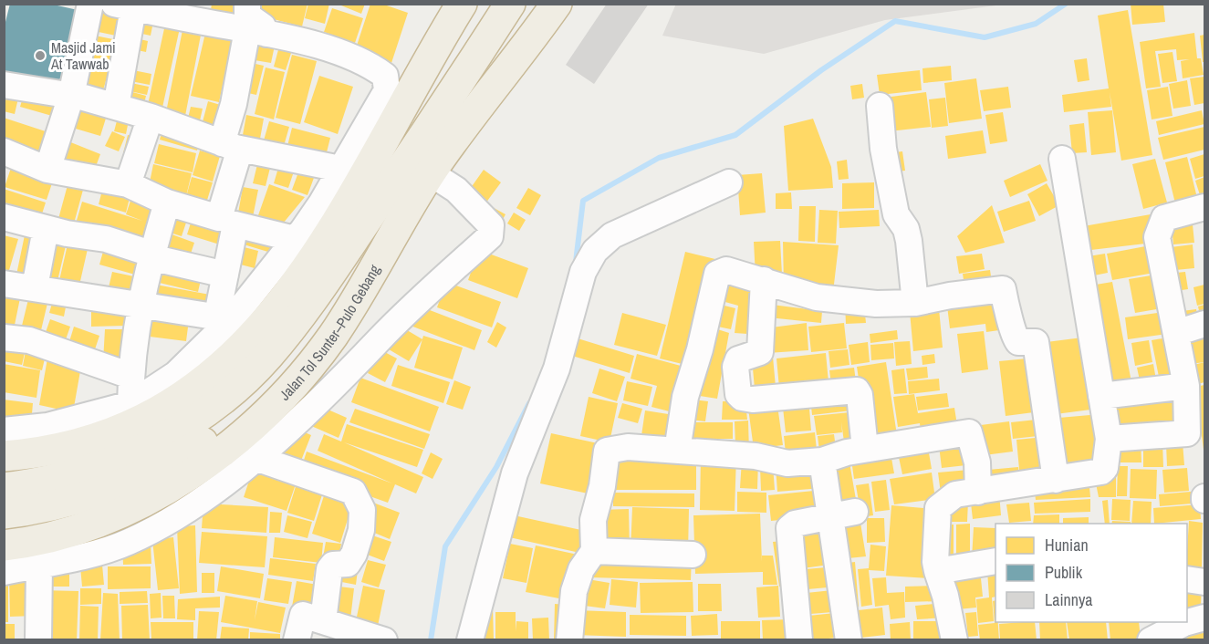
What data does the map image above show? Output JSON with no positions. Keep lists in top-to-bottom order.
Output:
{
  "streets": {
    "highway": ["Jalan Tol Sunter–Pulo Gebang"]
  },
  "places": ["Masjid Jami At Tawwab"],
  "legend": ["Hunian", "Publik", "Lainnya"]
}
